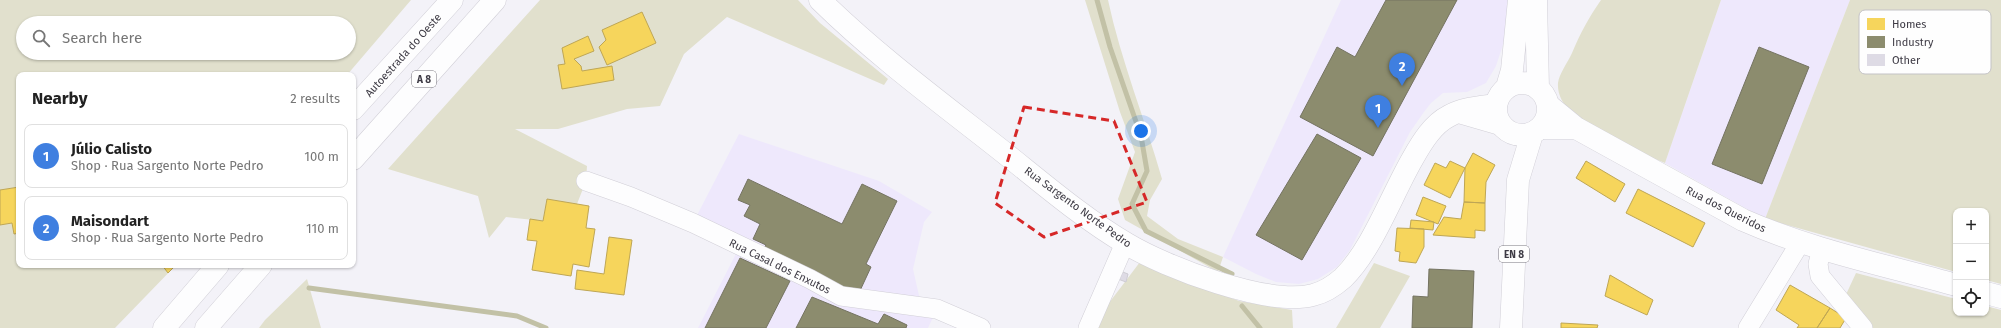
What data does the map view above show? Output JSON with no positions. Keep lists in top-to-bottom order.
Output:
{
  "streets": {
    "main road": [
      "Autoestrada do Oeste",
      "A 8",
      "Rua Sargento Norte Pedro",
      "Rua dos Queridos",
      "EN 8"
    ],
    "street": ["Rua Casal dos Enxutos"]
  },
  "crossings": [
    ["Rua Sargento Norte Pedro", "Rua dos Queridos"],
    ["Rua Sargento Norte Pedro", "EN 8"],
    ["Rua dos Queridos", "EN 8"]
  ],
  "legend": ["Homes", "Industry", "Other"],
  "page": {
    "search": "Search here",
    "pins": ["2", "1"],
    "heading": ["Nearby", "2 results"],
    "list": [
      {
        "mark": "1",
        "name": "Júlio Calisto",
        "note": "Shop · Rua Sargento Norte Pedro",
        "value": "100 m"
      },
      {
        "mark": "2",
        "name": "Maisondart",
        "note": "Shop · Rua Sargento Norte Pedro",
        "value": "110 m"
      }
    ],
    "map_buttons": ["+", "−"]
  }
}
